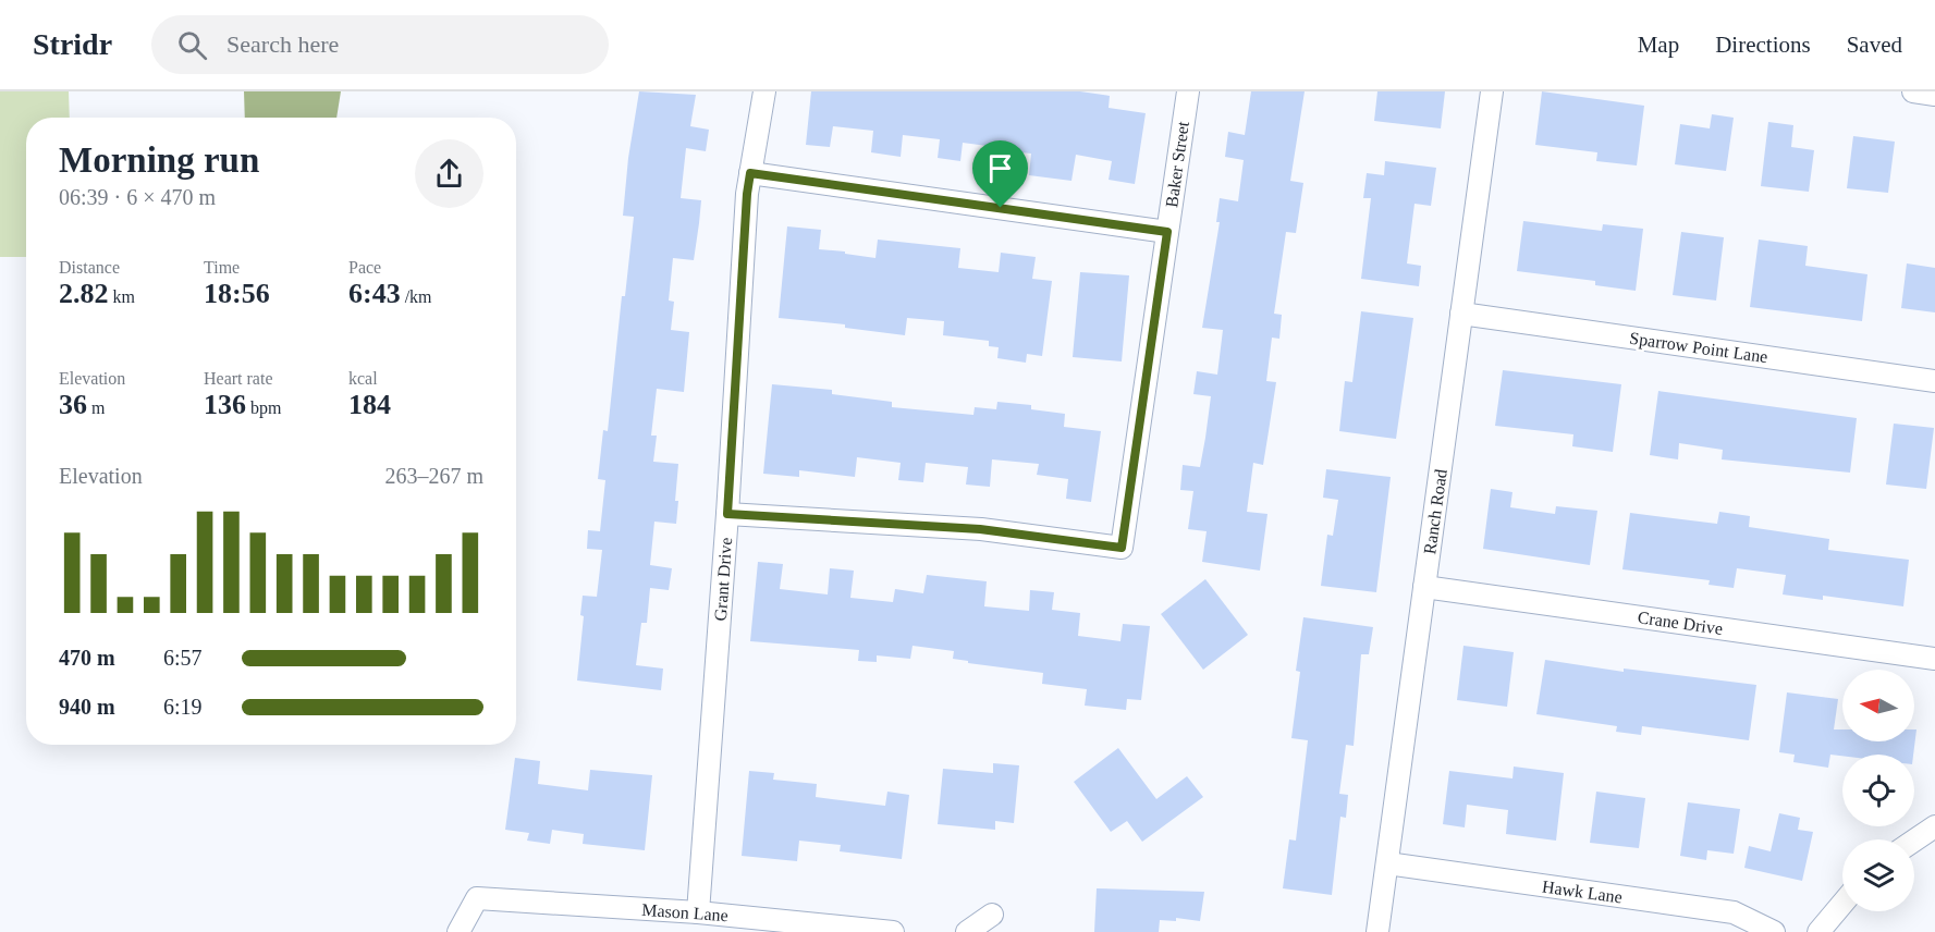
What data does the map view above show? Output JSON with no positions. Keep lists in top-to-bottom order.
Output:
{
  "streets": {
    "street": [
      "Baker Street",
      "Sparrow Point Lane",
      "Ranch Road",
      "Grant Drive",
      "Crane Drive",
      "Hawk Lane",
      "Mason Lane"
    ]
  },
  "crossings": [
    ["Baker Street", "Grant Drive"],
    ["Sparrow Point Lane", "Ranch Road"],
    ["Ranch Road", "Crane Drive"],
    ["Ranch Road", "Hawk Lane"],
    ["Grant Drive", "Mason Lane"]
  ],
  "north": "left",
  "page": {
    "header": "Stridr",
    "search": "Search here",
    "nav": ["Map", "Directions", "Saved"],
    "heading": ["Morning run", "06:39 · 6 × 470 m"],
    "stats": [
      ["Distance", "2.82 km"],
      ["Time", "18:56"],
      ["Pace", "6:43 /km"],
      ["Elevation", "36 m"],
      ["Heart rate", "136 bpm"],
      ["kcal", "184"]
    ],
    "chart": ["Elevation", "263–267 m"],
    "list": [
      {
        "name": "470 m",
        "note": "6:57"
      },
      {
        "name": "940 m",
        "note": "6:19"
      }
    ]
  }
}
